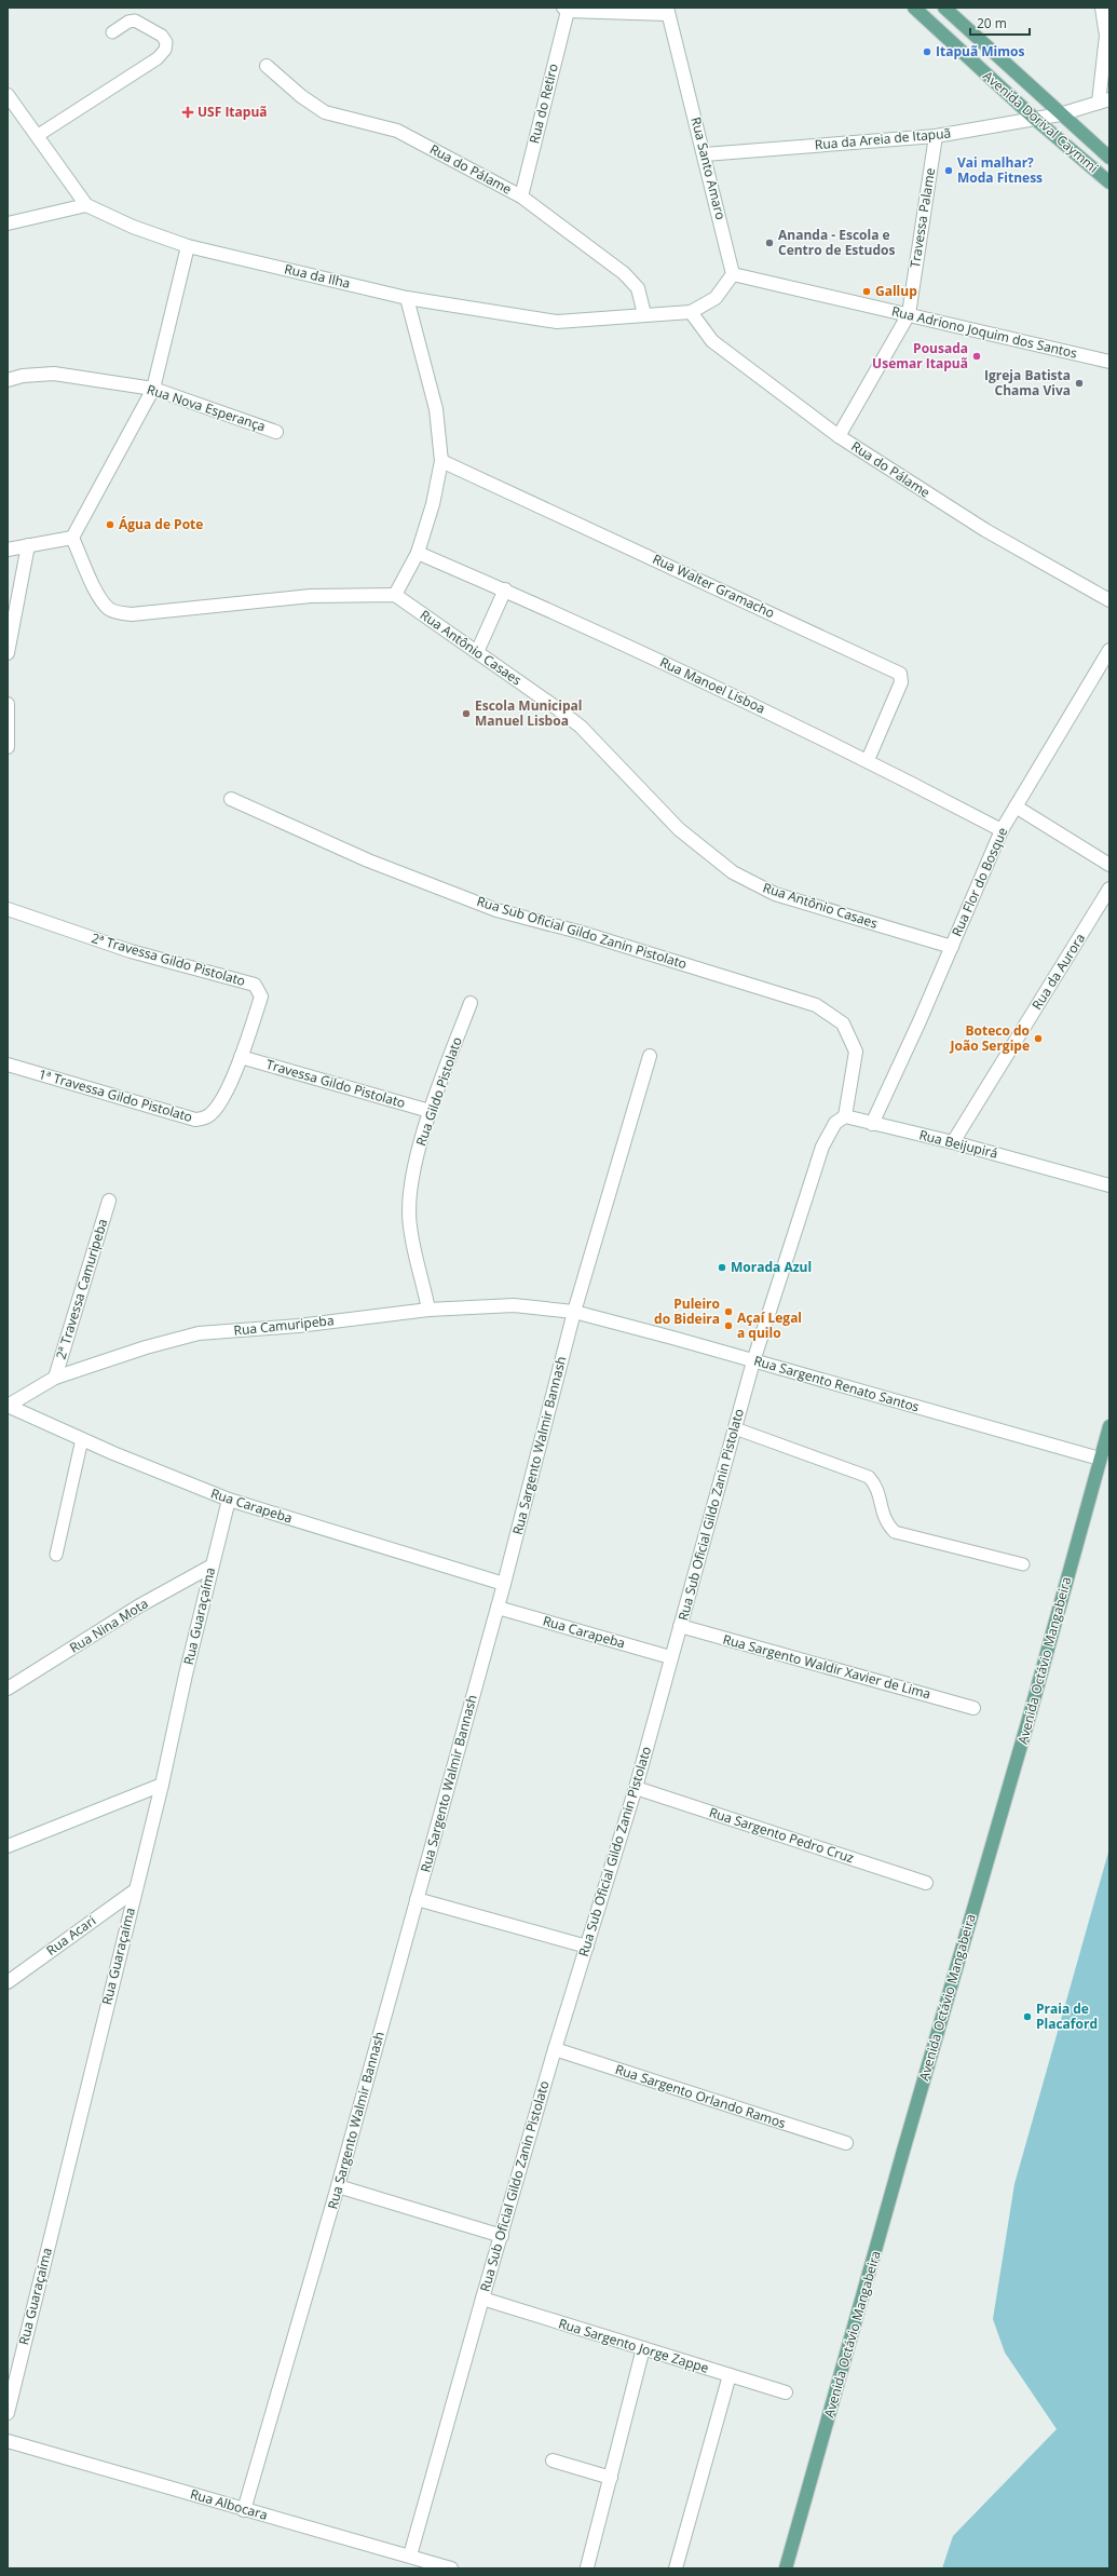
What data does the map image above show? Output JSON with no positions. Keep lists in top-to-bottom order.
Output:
{
  "streets": {
    "main road": ["Avenida Dorival Caymmi", "Avenida Octávio Mangabeira"],
    "street": [
      "Rua do Retiro",
      "Rua da Areia de Itapuã",
      "Rua Santo Amaro",
      "Rua do Pálame",
      "Travessa Palame",
      "Rua da Ilha",
      "Rua Adriono Joquim dos Santos",
      "Rua Nova Esperança",
      "Rua Walter Gramacho",
      "Rua Antônio Casaes",
      "Rua Manoel Lisboa",
      "Rua Flor do Bosque",
      "Rua Sub Oficial Gildo Zanin Pistolato",
      "2ª Travessa Gildo Pistolato",
      "Rua da Aurora",
      "Travessa Gildo Pistolato",
      "Rua Gildo Pistolato",
      "1ª Travessa Gildo Pistolato",
      "Rua Beijupirá",
      "2ª Travessa Camuripeba",
      "Rua Camuripeba",
      "Rua Sargento Renato Santos",
      "Rua Sargento Walmir Bannash",
      "Rua Carapeba",
      "Rua Guaraçaíma",
      "Rua Nina Mota",
      "Rua Sargento Waldir Xavier de Lima",
      "Rua Sargento Pedro Cruz",
      "Rua Acari",
      "Rua Sargento Orlando Ramos",
      "Rua Sargento Jorge Zappe",
      "Rua Albocara"
    ]
  },
  "crossings": [
    ["Rua do Retiro", "Rua Santo Amaro"],
    ["Rua do Retiro", "Rua do Pálame"],
    ["Avenida Dorival Caymmi", "Rua da Areia de Itapuã"],
    ["Rua da Areia de Itapuã", "Rua Santo Amaro"],
    ["Rua da Areia de Itapuã", "Travessa Palame"],
    ["Rua Santo Amaro", "Rua Adriono Joquim dos Santos"],
    ["Rua do Pálame", "Travessa Palame"],
    ["Rua do Pálame", "Rua da Ilha"],
    ["Travessa Palame", "Rua Adriono Joquim dos Santos"],
    ["Rua Walter Gramacho", "Rua Manoel Lisboa"],
    ["Rua Antônio Casaes", "Rua Flor do Bosque"],
    ["Rua Manoel Lisboa", "Rua Flor do Bosque"],
    ["Rua Flor do Bosque", "Rua Beijupirá"],
    ["Rua Sub Oficial Gildo Zanin Pistolato", "Rua Beijupirá"],
    ["Rua Sub Oficial Gildo Zanin Pistolato", "Rua Sargento Renato Santos"],
    ["Rua Sub Oficial Gildo Zanin Pistolato", "Rua Carapeba"],
    ["Rua Sub Oficial Gildo Zanin Pistolato", "Rua Sargento Waldir Xavier de Lima"],
    ["Rua Sub Oficial Gildo Zanin Pistolato", "Rua Sargento Pedro Cruz"],
    ["Rua Sub Oficial Gildo Zanin Pistolato", "Rua Sargento Orlando Ramos"],
    ["Rua Sub Oficial Gildo Zanin Pistolato", "Rua Sargento Jorge Zappe"],
    ["Rua Sub Oficial Gildo Zanin Pistolato", "Rua Albocara"],
    ["2ª Travessa Gildo Pistolato", "Travessa Gildo Pistolato"],
    ["2ª Travessa Gildo Pistolato", "1ª Travessa Gildo Pistolato"],
    ["Rua da Aurora", "Rua Beijupirá"],
    ["Travessa Gildo Pistolato", "Rua Gildo Pistolato"],
    ["Travessa Gildo Pistolato", "1ª Travessa Gildo Pistolato"],
    ["Rua Gildo Pistolato", "Rua Camuripeba"],
    ["2ª Travessa Camuripeba", "Rua Camuripeba"],
    ["Rua Camuripeba", "Rua Sargento Renato Santos"],
    ["Rua Camuripeba", "Rua Sargento Walmir Bannash"],
    ["Rua Camuripeba", "Rua Carapeba"],
    ["Rua Sargento Renato Santos", "Rua Sargento Walmir Bannash"],
    ["Rua Sargento Renato Santos", "Avenida Octávio Mangabeira"],
    ["Rua Sargento Walmir Bannash", "Rua Carapeba"],
    ["Rua Sargento Walmir Bannash", "Rua Albocara"],
    ["Rua Carapeba", "Rua Guaraçaíma"],
    ["Rua Guaraçaíma", "Rua Nina Mota"],
    ["Rua Guaraçaíma", "Rua Acari"]
  ],
  "places": {
    "other": [
      "Itapuã Mimos",
      "Vai malhar? Moda Fitness",
      "Ananda - Escola e Centro de Estudos",
      "Gallup",
      "Pousada Usemar Itapuã",
      "Igreja Batista Chama Viva",
      "Água de Pote",
      "Escola Municipal Manuel Lisboa",
      "Boteco do João Sergipe",
      "Morada Azul",
      "Puleiro do Bideira",
      "Açaí Legal a quilo",
      "Praia de Placaford"
    ],
    "health": ["USF Itapuã"]
  },
  "scale_bar": "20 m"
}
